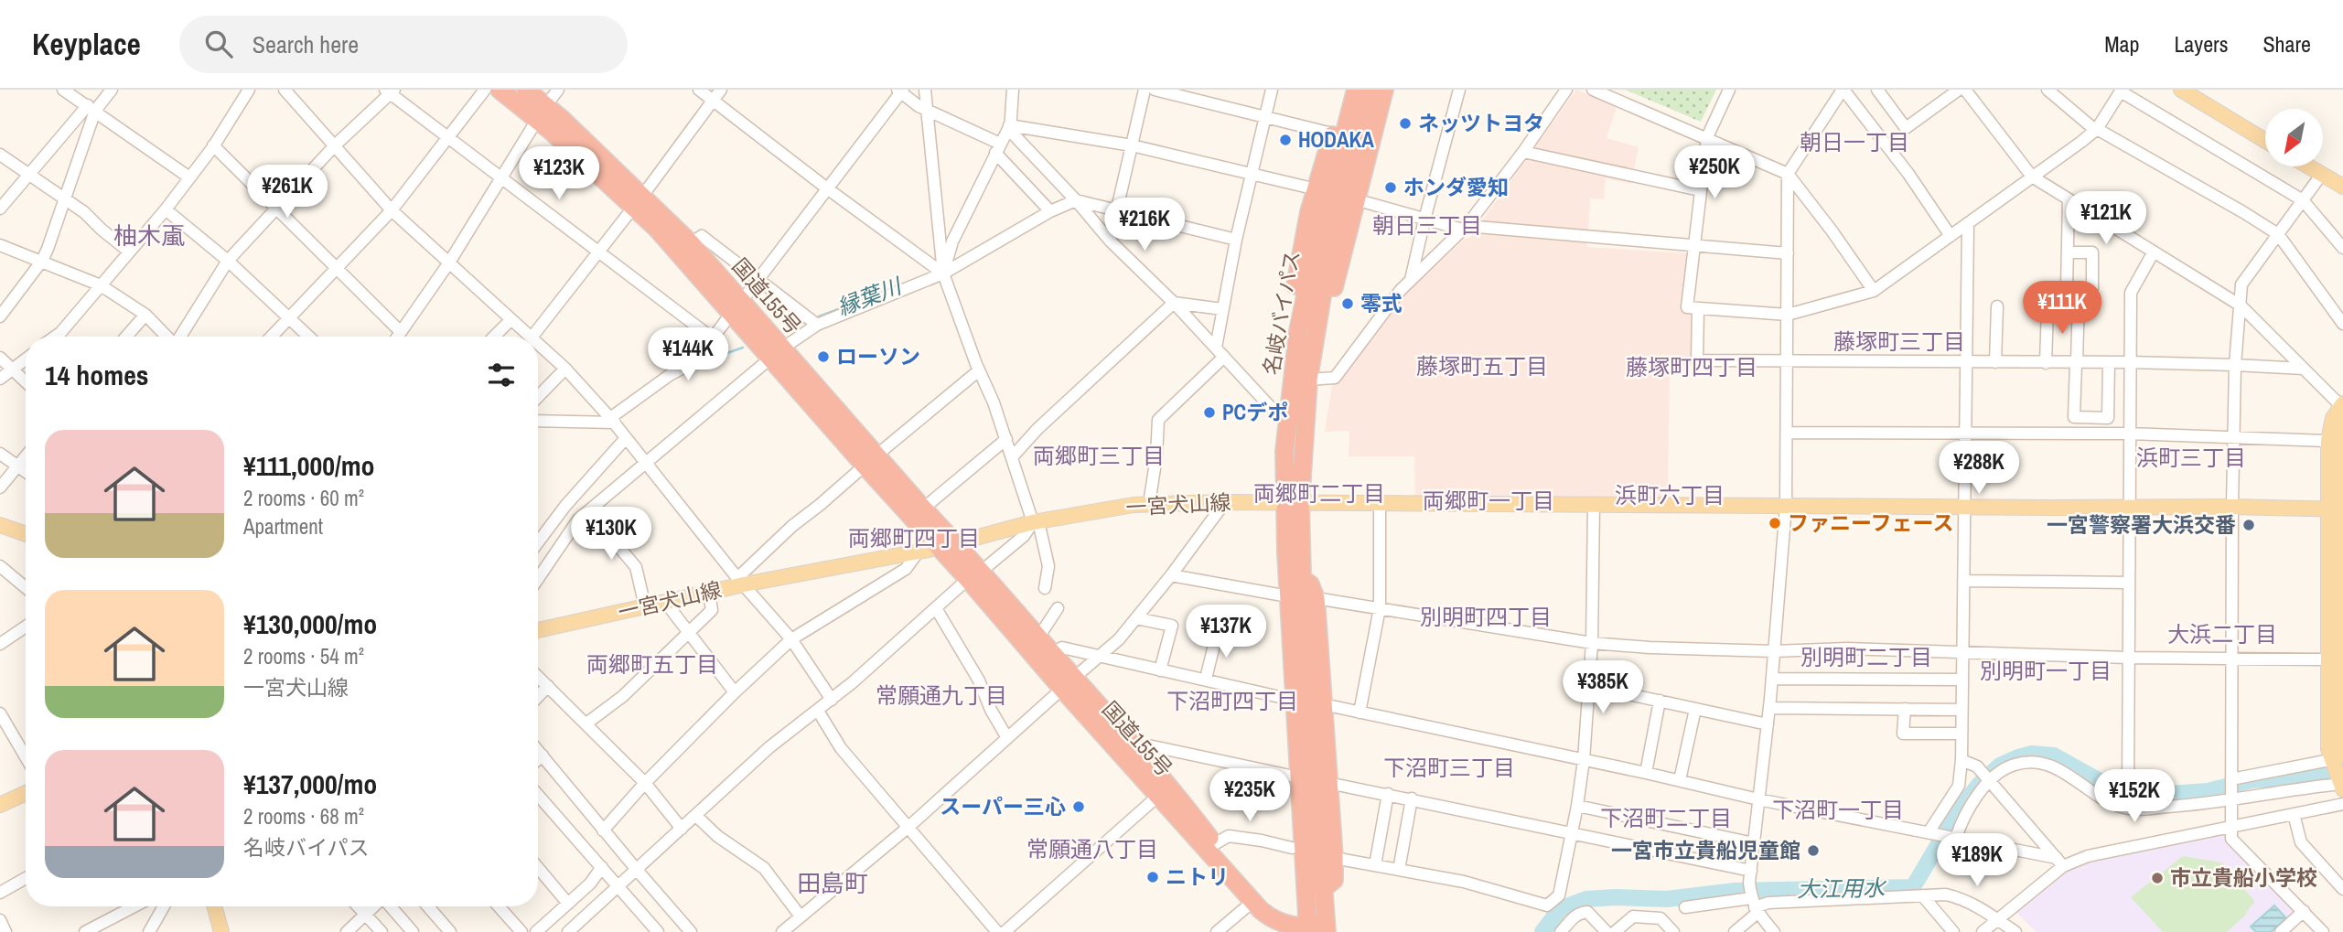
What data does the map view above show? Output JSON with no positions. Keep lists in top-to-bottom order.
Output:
{
  "streets": {
    "highway": ["国道155号", "名岐バイパス"],
    "main road": ["一宮犬山線"]
  },
  "crossings": [
    ["国道155号", "名岐バイパス"],
    ["国道155号", "一宮犬山線"],
    ["名岐バイパス", "一宮犬山線"]
  ],
  "districts": [
    "朝日一丁目",
    "朝日三丁目",
    "柚木颪",
    "藤塚町三丁目",
    "藤塚町五丁目",
    "藤塚町四丁目",
    "両郷町三丁目",
    "浜町三丁目",
    "両郷町二丁目",
    "浜町六丁目",
    "両郷町一丁目",
    "両郷町四丁目",
    "別明町四丁目",
    "大浜二丁目",
    "別明町二丁目",
    "両郷町五丁目",
    "別明町一丁目",
    "常願通九丁目",
    "下沼町四丁目",
    "下沼町三丁目",
    "下沼町一丁目",
    "下沼町二丁目",
    "常願通八丁目",
    "田島町"
  ],
  "water": ["縁葉川", "大江用水"],
  "places": [
    "ネッツトヨタ",
    "HODAKA",
    "ホンダ愛知",
    "零式",
    "ローソン",
    "PCデポ",
    "ファニーフェース",
    "一宮警察署大浜交番",
    "スーパー三心",
    "一宮市立貴船児童館",
    "ニトリ",
    "市立貴船小学校"
  ],
  "north": "bottom left",
  "page": {
    "header": "Keyplace",
    "search": "Search here",
    "nav": ["Map", "Layers", "Share"],
    "price": [
      "¥250K",
      "¥123K",
      "¥261K",
      "¥121K",
      "¥216K",
      "¥111K",
      "¥144K",
      "¥288K",
      "¥130K",
      "¥137K",
      "¥385K",
      "¥235K",
      "¥152K",
      "¥189K"
    ],
    "heading": "14 homes",
    "list": [
      {
        "name": "¥111,000/mo",
        "note": "2 rooms · 60 m² · Apartment"
      },
      {
        "name": "¥130,000/mo",
        "note": "2 rooms · 54 m² · 一宮犬山線"
      },
      {
        "name": "¥137,000/mo",
        "note": "2 rooms · 68 m² · 名岐バイパス"
      }
    ]
  }
}
